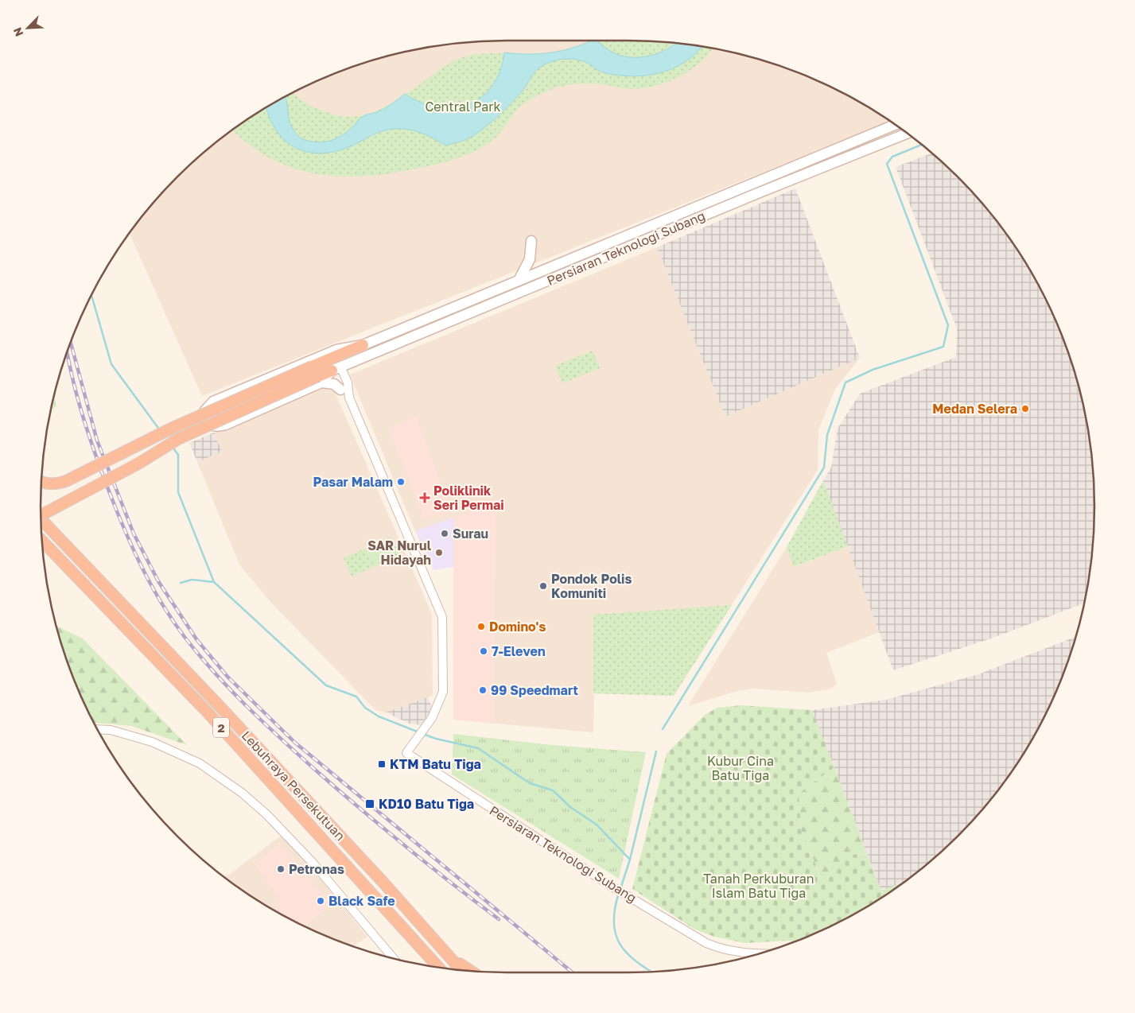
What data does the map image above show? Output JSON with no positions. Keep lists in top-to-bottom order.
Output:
{
  "streets": {
    "highway": ["2", "Lebuhraya Persekutuan"],
    "main road": ["Persiaran Teknologi Subang"]
  },
  "parks": ["Central Park", "Kubur Cina Batu Tiga", "Tanah Perkuburan Islam Batu Tiga"],
  "places": {
    "other": [
      "Medan Selera",
      "Pasar Malam",
      "Surau",
      "SAR Nurul Hidayah",
      "Pondok Polis Komuniti",
      "Domino's",
      "7-Eleven",
      "99 Speedmart",
      "Petronas",
      "Black Safe"
    ],
    "health": ["Poliklinik Seri Permai"],
    "transit": ["KTM Batu Tiga", "KD10 Batu Tiga"]
  },
  "north": "bottom left"
}
